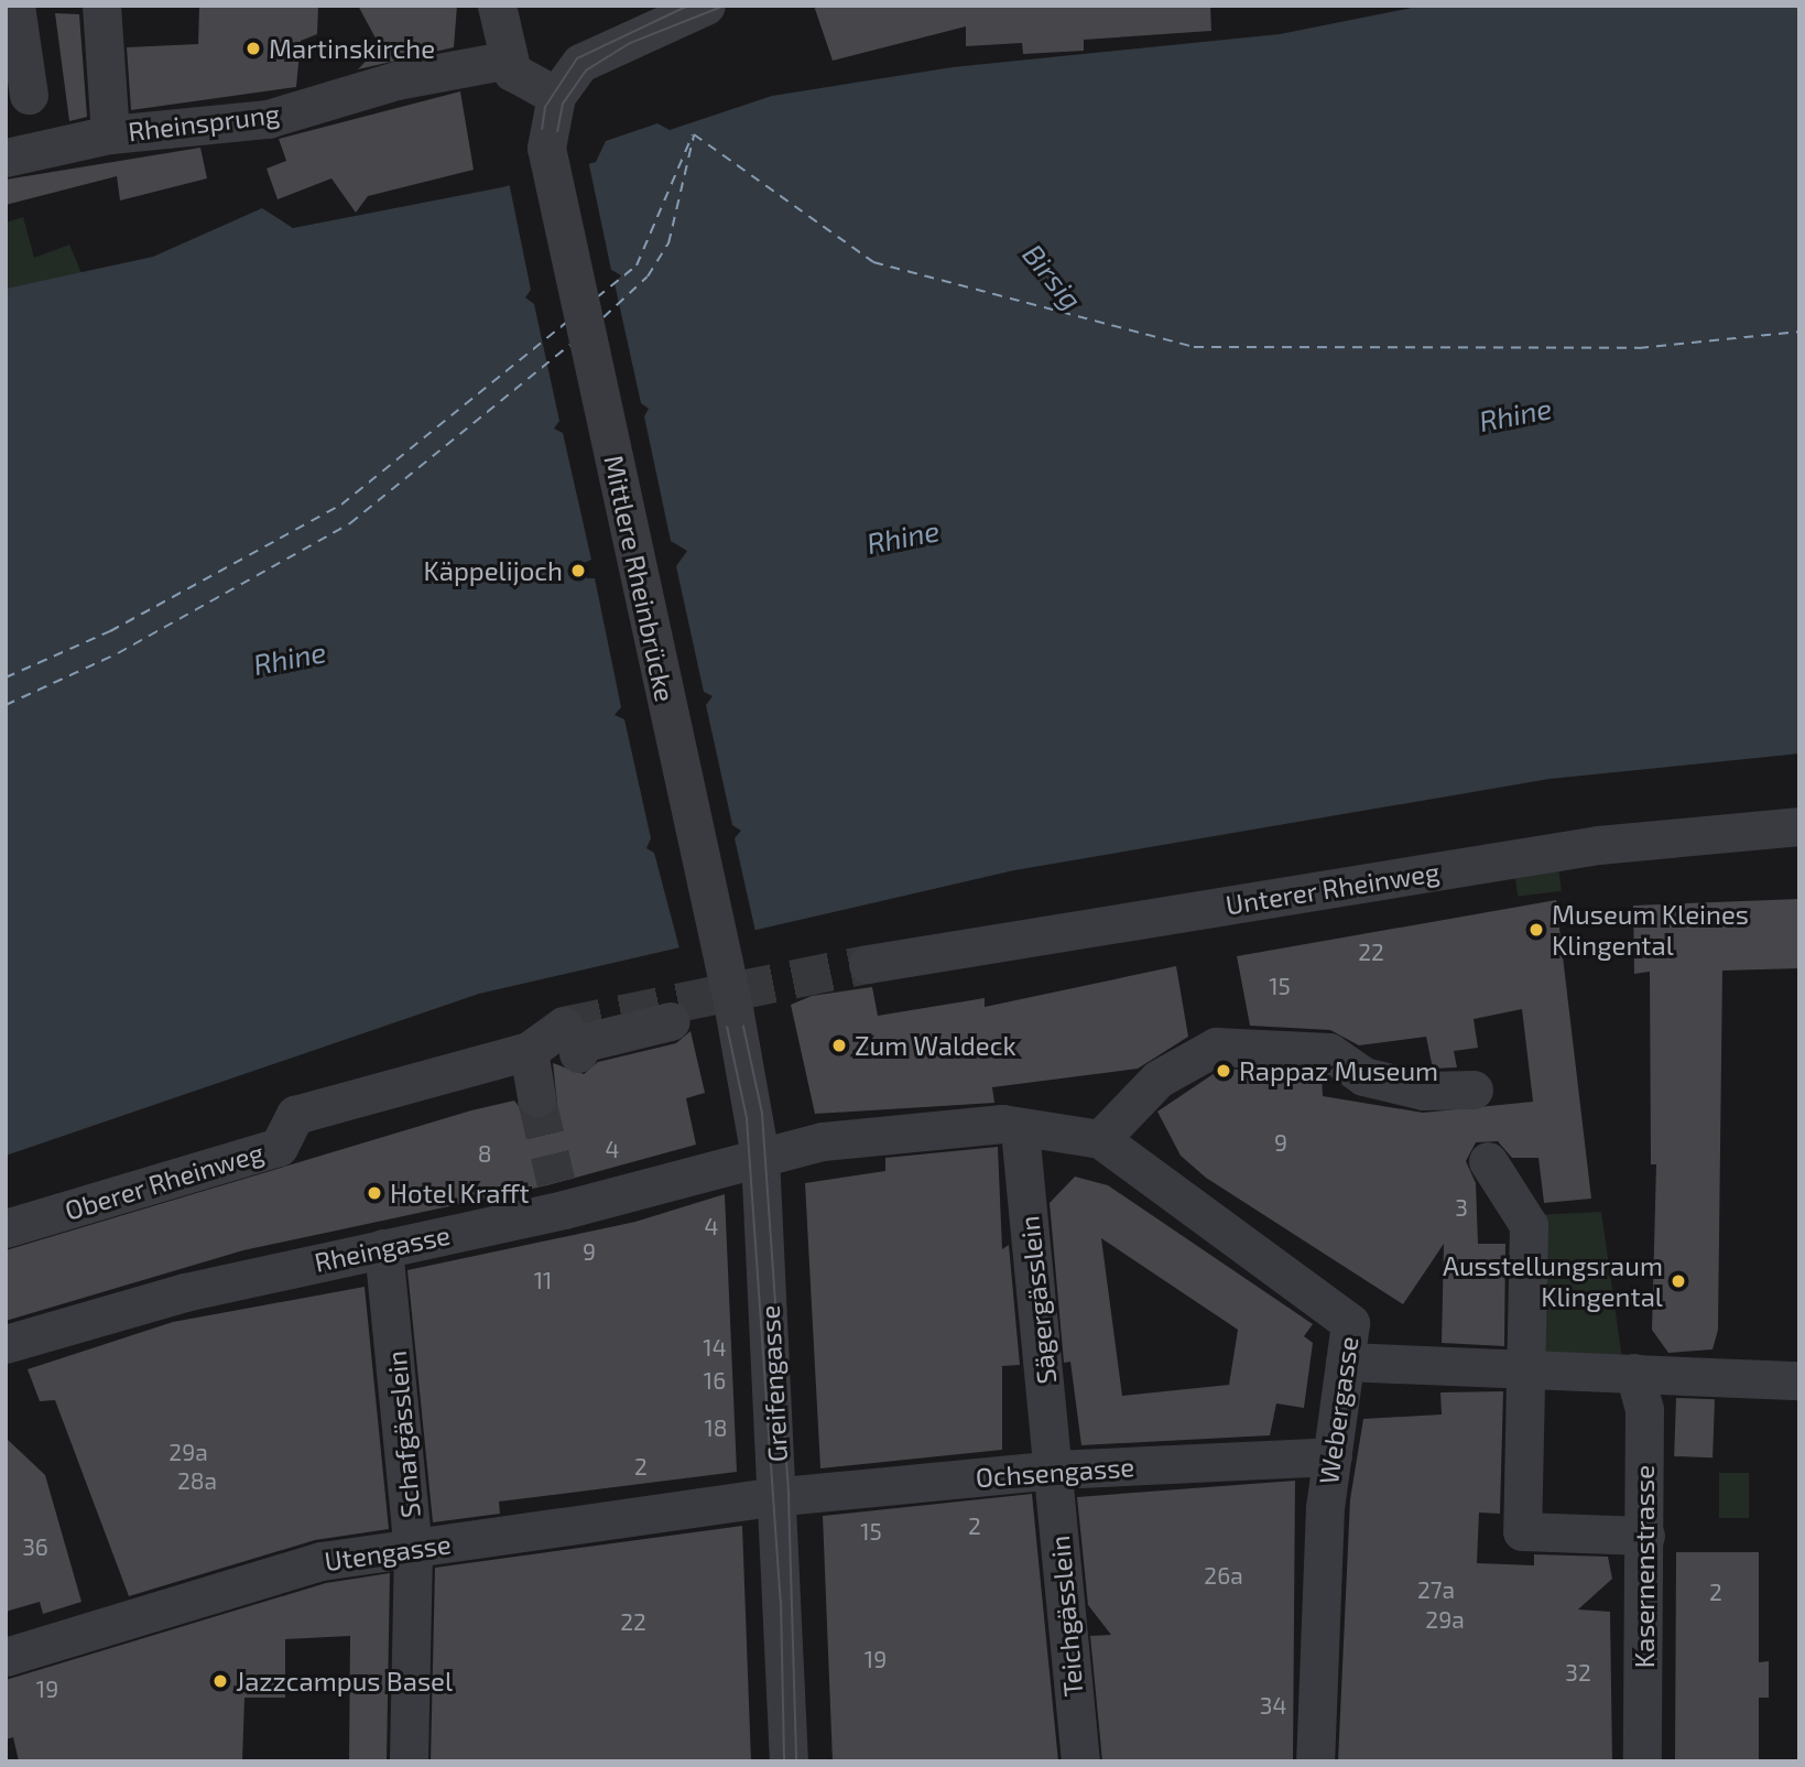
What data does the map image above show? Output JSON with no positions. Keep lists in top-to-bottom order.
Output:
{
  "streets": {
    "street": [
      "Rheinsprung",
      "Mittlere Rheinbrücke",
      "Unterer Rheinweg",
      "Oberer Rheinweg",
      "Rheingasse",
      "Sägergässlein",
      "Greifengasse",
      "Webergasse",
      "Schafgässlein",
      "Ochsengasse",
      "Utengasse",
      "Kasernenstrasse",
      "Teichgässlein"
    ]
  },
  "crossings": [
    ["Mittlere Rheinbrücke", "Greifengasse"],
    ["Rheingasse", "Sägergässlein"],
    ["Rheingasse", "Greifengasse"],
    ["Rheingasse", "Webergasse"],
    ["Rheingasse", "Schafgässlein"],
    ["Sägergässlein", "Ochsengasse"],
    ["Sägergässlein", "Teichgässlein"],
    ["Greifengasse", "Ochsengasse"],
    ["Greifengasse", "Utengasse"],
    ["Webergasse", "Ochsengasse"],
    ["Schafgässlein", "Utengasse"],
    ["Ochsengasse", "Utengasse"],
    ["Ochsengasse", "Teichgässlein"]
  ],
  "water": ["Birsig", "Rhine"],
  "places": [
    "Martinskirche",
    "Käppelijoch",
    "Museum Kleines Klingental",
    "Zum Waldeck",
    "Rappaz Museum",
    "Hotel Krafft",
    "Ausstellungsraum Klingental",
    "Jazzcampus Basel"
  ],
  "house_numbers": [
    "22",
    "15",
    "9",
    "4",
    "8",
    "3",
    "4",
    "9",
    "11",
    "14",
    "16",
    "18",
    "29a",
    "2",
    "28a",
    "2",
    "15",
    "36",
    "26a",
    "27a",
    "2",
    "29a",
    "22",
    "19",
    "32",
    "19",
    "34"
  ]
}
